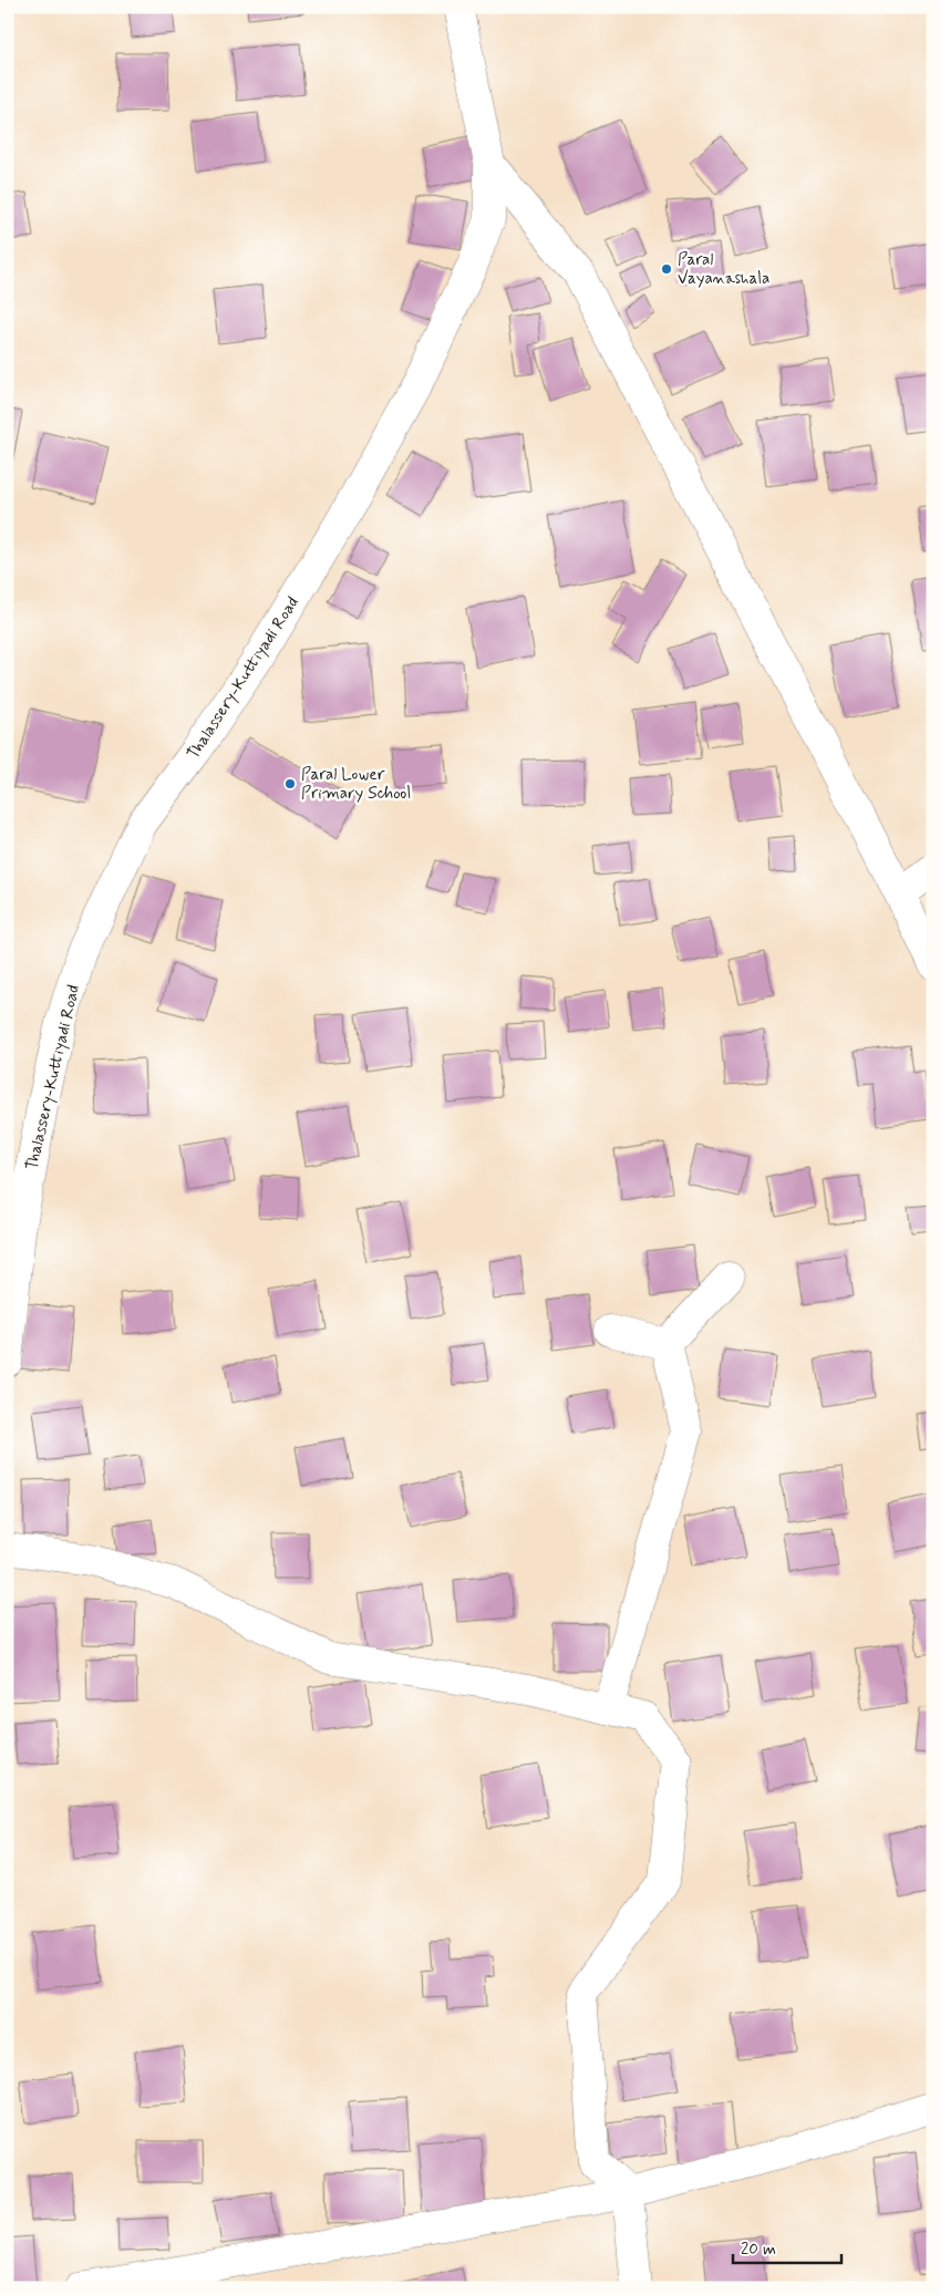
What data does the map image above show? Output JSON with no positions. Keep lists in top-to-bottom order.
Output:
{
  "streets": {
    "street": ["Thalassery-Kuttiyadi Road"]
  },
  "places": ["Paral Vayanashala", "Paral Lower Primary School"],
  "scale_bar": "20 m"
}
